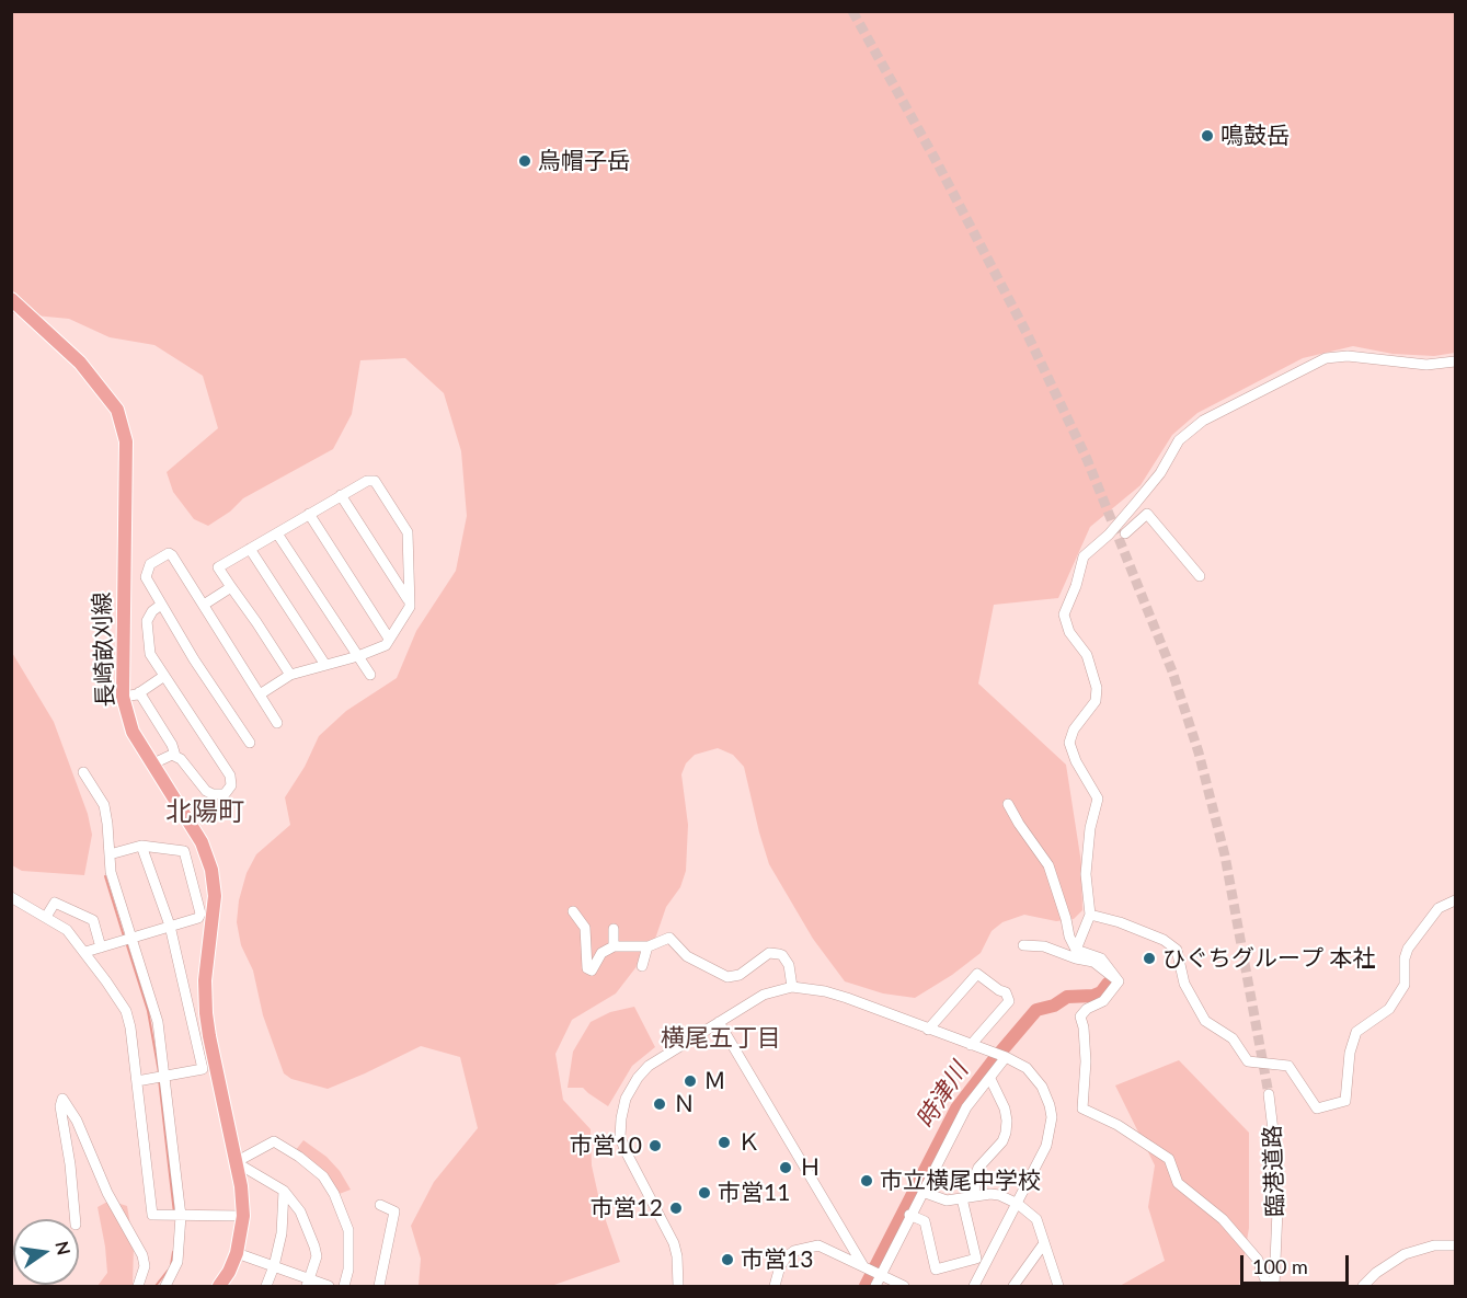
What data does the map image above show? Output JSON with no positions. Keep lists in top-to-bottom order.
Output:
{
  "streets": {
    "main road": ["長崎畝刈線"],
    "street": ["臨港道路"]
  },
  "districts": ["北陽町", "横尾五丁目"],
  "water": ["時津川"],
  "places": [
    "鳴鼓岳",
    "烏帽子岳",
    "ひぐちグループ 本社",
    "Ｍ",
    "Ｎ",
    "Ｋ",
    "市営10",
    "Ｈ",
    "市立横尾中学校",
    "市営11",
    "市営12",
    "市営13"
  ],
  "scale_bar": "100 m",
  "north": "right"
}
